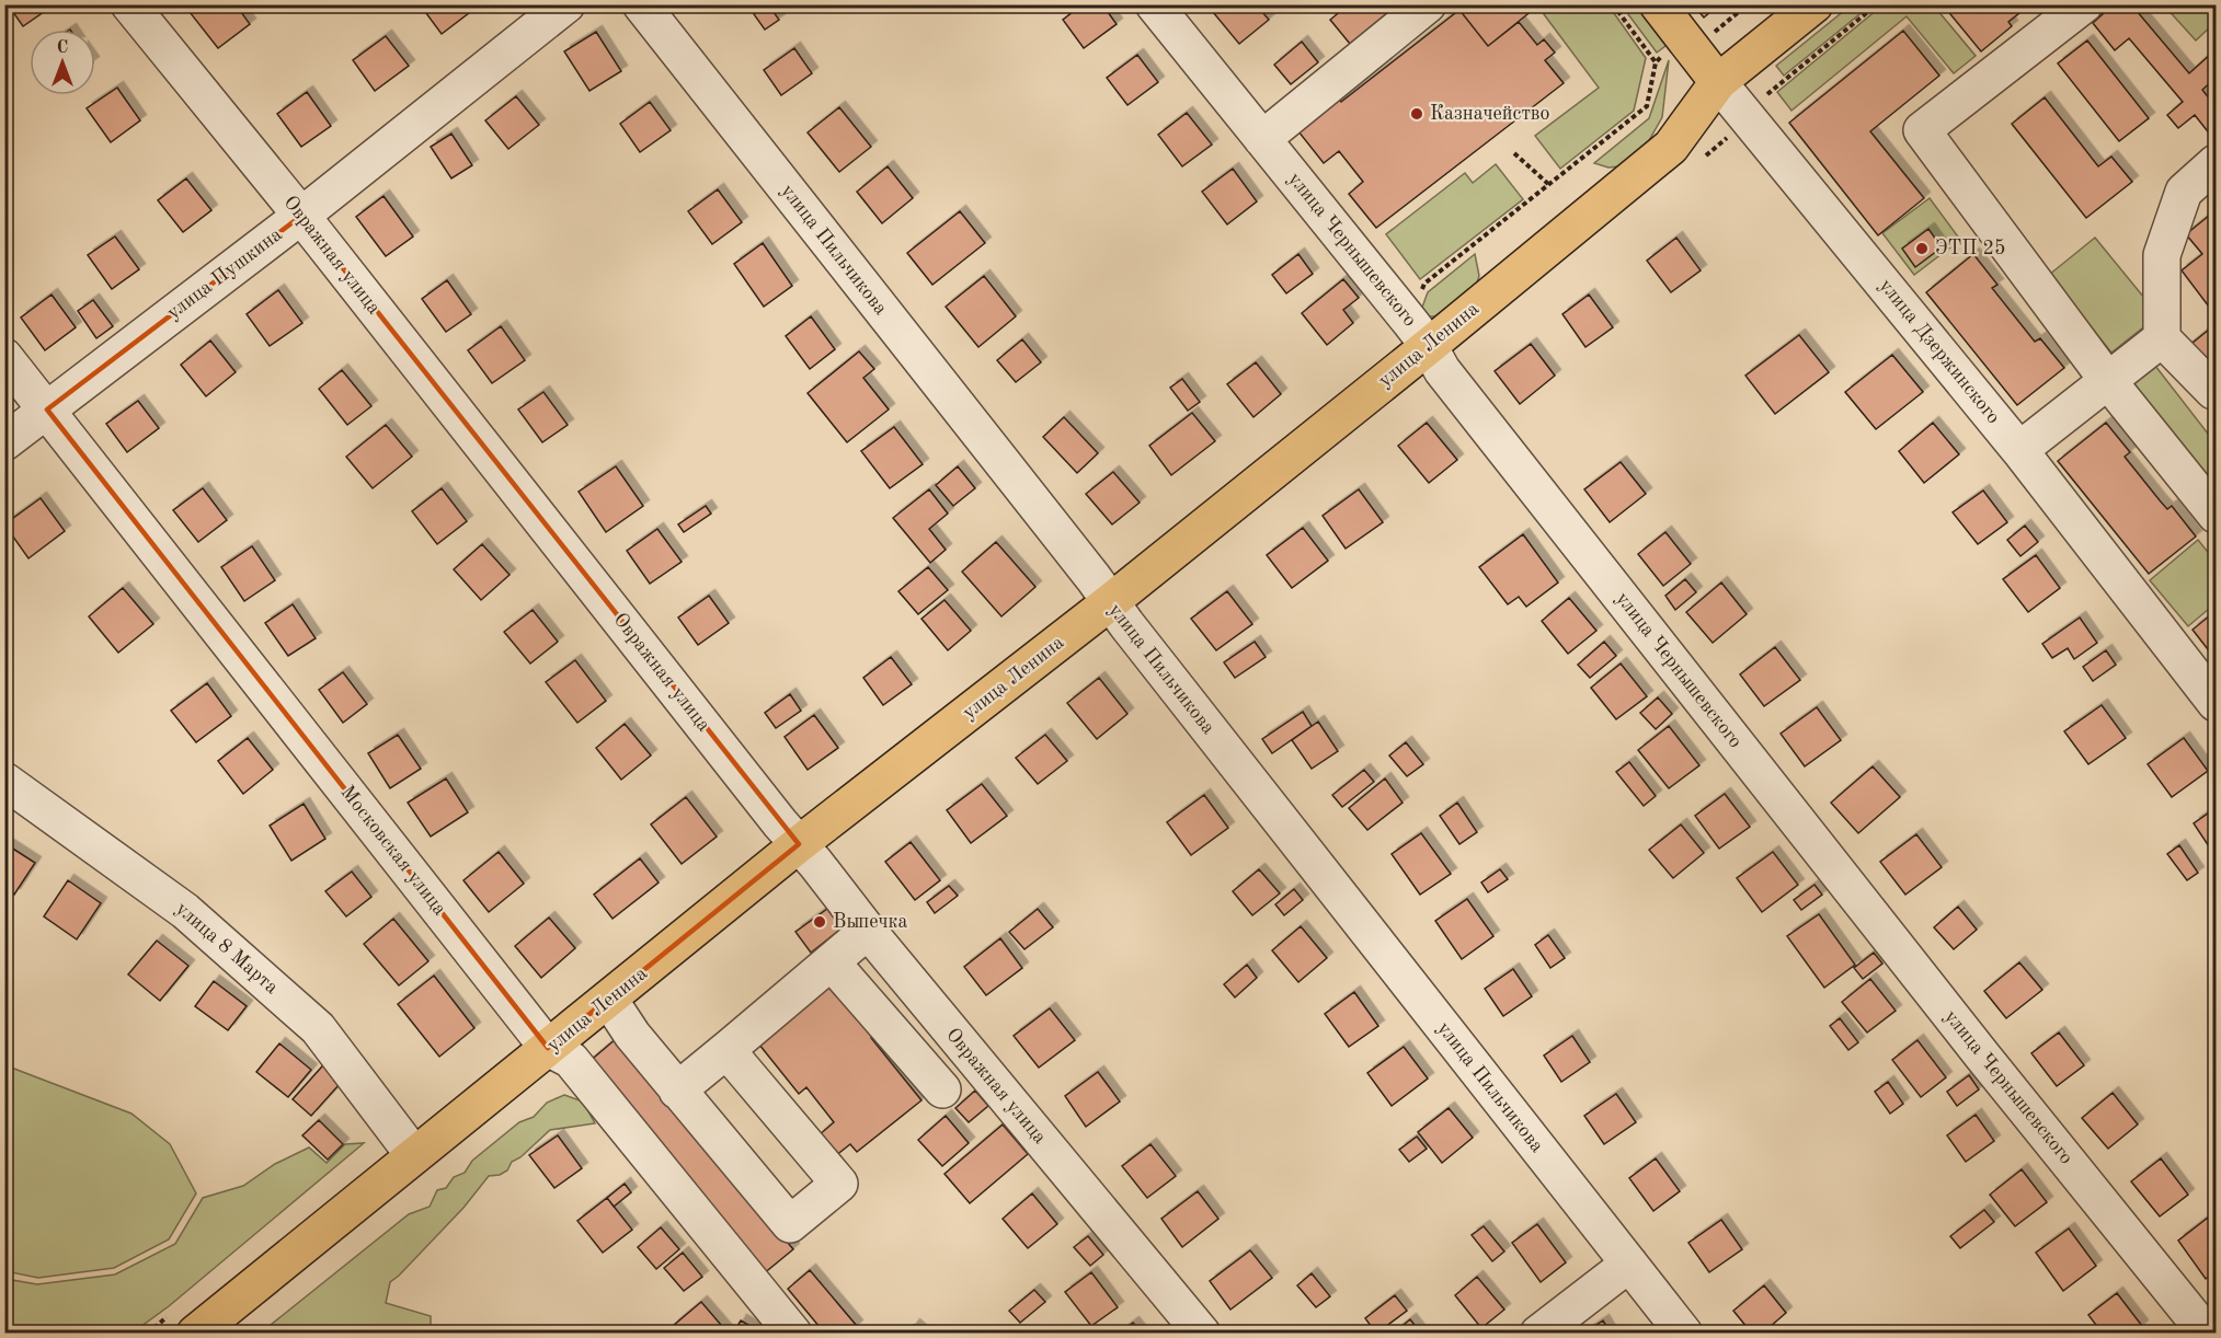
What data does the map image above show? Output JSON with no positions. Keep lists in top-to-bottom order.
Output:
{
  "streets": {
    "main road": ["улица Ленина", "улица Дзержинского"],
    "street": [
      "улица Пильчикова",
      "улица Чернышевского",
      "Овражная улица",
      "улица Пушкина",
      "Московская улица",
      "улица 8 Марта"
    ]
  },
  "crossings": [
    ["улица Пильчикова", "улица Ленина"],
    ["улица Чернышевского", "улица Ленина"],
    ["Овражная улица", "улица Пушкина"],
    ["Овражная улица", "улица Ленина"],
    ["улица Пушкина", "Московская улица"],
    ["улица Ленина", "улица Дзержинского"],
    ["улица Ленина", "Московская улица"],
    ["улица Ленина", "улица 8 Марта"]
  ],
  "places": ["Казначейство", "ЭТП 25", "Выпечка"],
  "north": "top"
}
